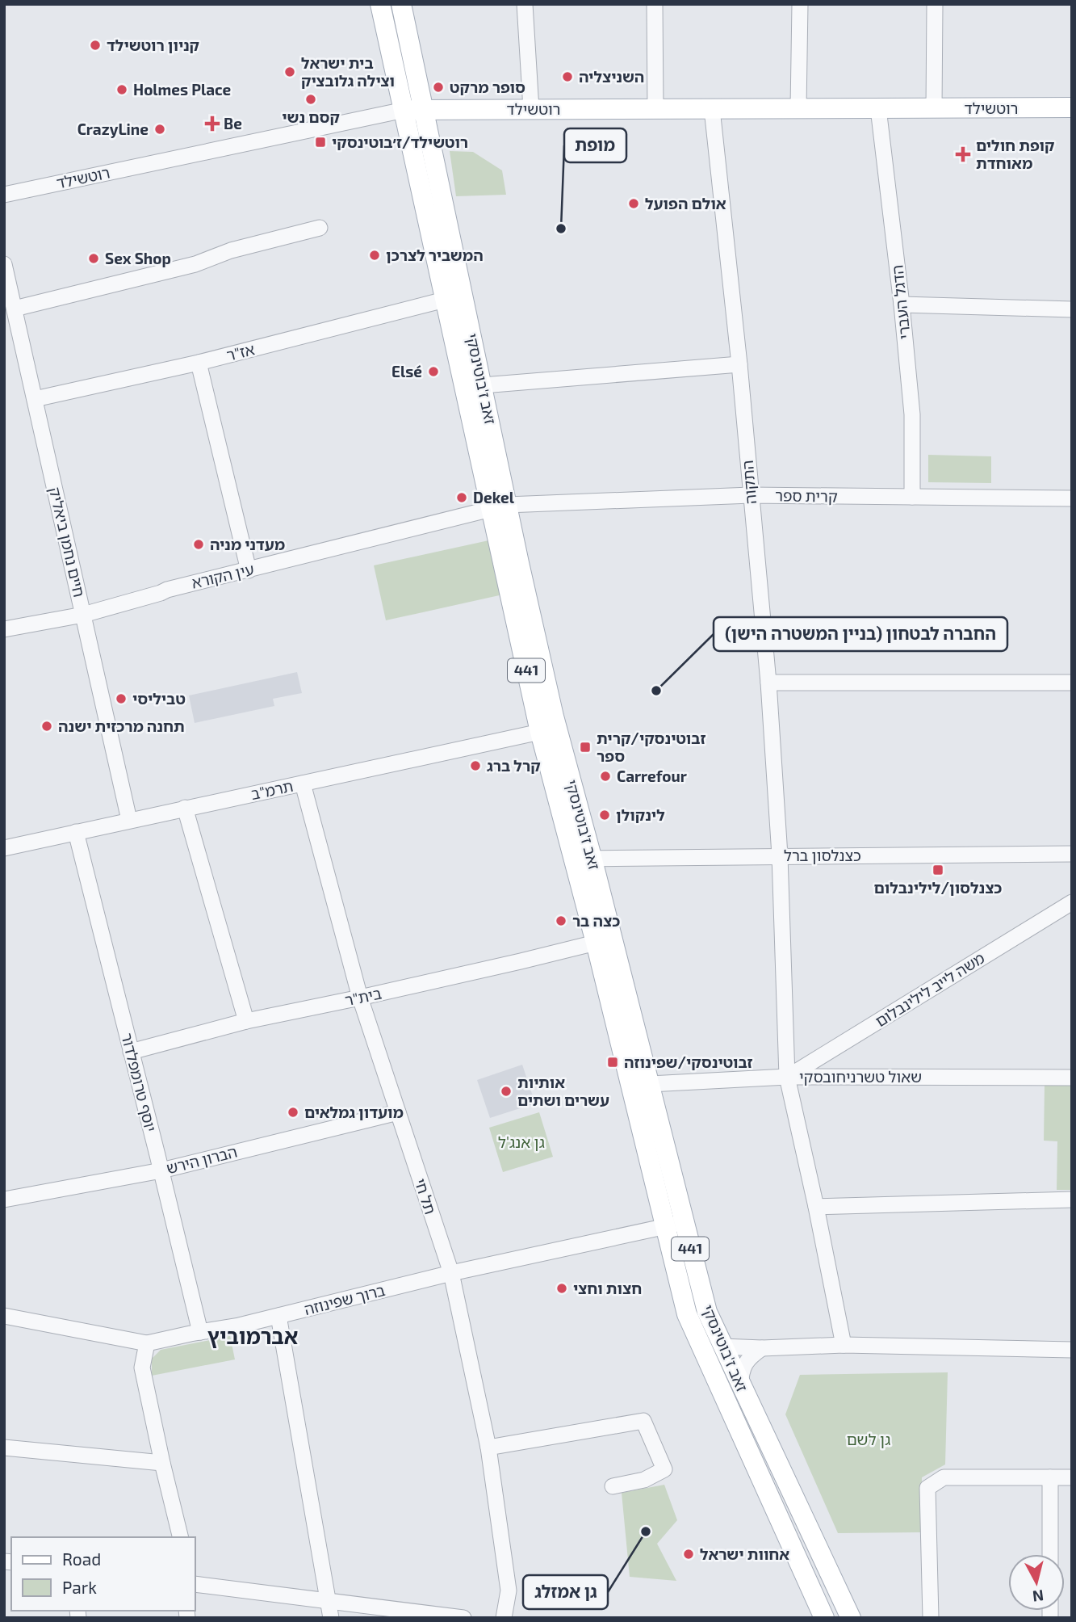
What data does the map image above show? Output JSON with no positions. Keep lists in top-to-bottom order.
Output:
{
  "streets": {
    "main road": ["רוטשילד", "זאב ז'בוטינסקי", "441"],
    "street": [
      "הדגל העברי",
      "אז\"ר",
      "התקוה",
      "קרית ספר",
      "חיים נחמן ביאליק",
      "עין הקורא",
      "תרמ\"ב",
      "כצנלסון ברל",
      "משה לייב לילינבלום",
      "בית\"ר",
      "שאול טשרניחובסקי",
      "יוסף טרומפלדור",
      "הברון הירש",
      "תל חי",
      "ברוך שפינוזה"
    ]
  },
  "crossings": [
    ["רוטשילד", "הדגל העברי"],
    ["רוטשילד", "זאב ז'בוטינסקי"],
    ["רוטשילד", "התקוה"],
    ["הדגל העברי", "קרית ספר"],
    ["אז\"ר", "זאב ז'בוטינסקי"],
    ["אז\"ר", "חיים נחמן ביאליק"],
    ["זאב ז'בוטינסקי", "קרית ספר"],
    ["זאב ז'בוטינסקי", "עין הקורא"],
    ["זאב ז'בוטינסקי", "תרמ\"ב"],
    ["זאב ז'בוטינסקי", "כצנלסון ברל"],
    ["זאב ז'בוטינסקי", "בית\"ר"],
    ["זאב ז'בוטינסקי", "שאול טשרניחובסקי"],
    ["זאב ז'בוטינסקי", "ברוך שפינוזה"],
    ["התקוה", "קרית ספר"],
    ["התקוה", "כצנלסון ברל"],
    ["התקוה", "משה לייב לילינבלום"],
    ["התקוה", "שאול טשרניחובסקי"],
    ["קרית ספר", "עין הקורא"],
    ["חיים נחמן ביאליק", "עין הקורא"],
    ["חיים נחמן ביאליק", "תרמ\"ב"],
    ["תרמ\"ב", "יוסף טרומפלדור"],
    ["תרמ\"ב", "תל חי"],
    ["משה לייב לילינבלום", "שאול טשרניחובסקי"],
    ["בית\"ר", "יוסף טרומפלדור"],
    ["בית\"ר", "תל חי"],
    ["יוסף טרומפלדור", "הברון הירש"],
    ["יוסף טרומפלדור", "ברוך שפינוזה"],
    ["הברון הירש", "תל חי"],
    ["תל חי", "ברוך שפינוזה"]
  ],
  "districts": ["אברמוביץ"],
  "parks": ["גן אנג'ל", "גן לשם"],
  "places": {
    "other": [
      "קניון רוטשילד",
      "בית ישראל וצילה גלובציק",
      "השניצליה",
      "סופר מרקט",
      "Holmes Place",
      "קסם נשי",
      "CrazyLine",
      "אולם הפועל",
      "מופת",
      "המשביר לצרכן",
      "Sex Shop",
      "Elsé",
      "Dekel",
      "מעדני מניה",
      "החברה לבטחון (בניין המשטרה הישן)",
      "טביליסי",
      "תחנה מרכזית ישנה",
      "קרל ברג",
      "Carrefour",
      "לינקולן",
      "כצה בר",
      "אותיות עשרים ושתים",
      "מועדון גמלאים",
      "חצות וחצי",
      "גן אמזלג",
      "אחוות ישראל"
    ],
    "health": ["Be", "קופת חולים מאוחדת"],
    "transit": [
      "רוטשילד/ז׳בוטינסקי",
      "זבוטינסקי/קרית ספר",
      "כצנלסון/לילינבלום",
      "זבוטינסקי/שפינוזה"
    ]
  },
  "legend": ["Road", "Park"],
  "north": "bottom"
}
